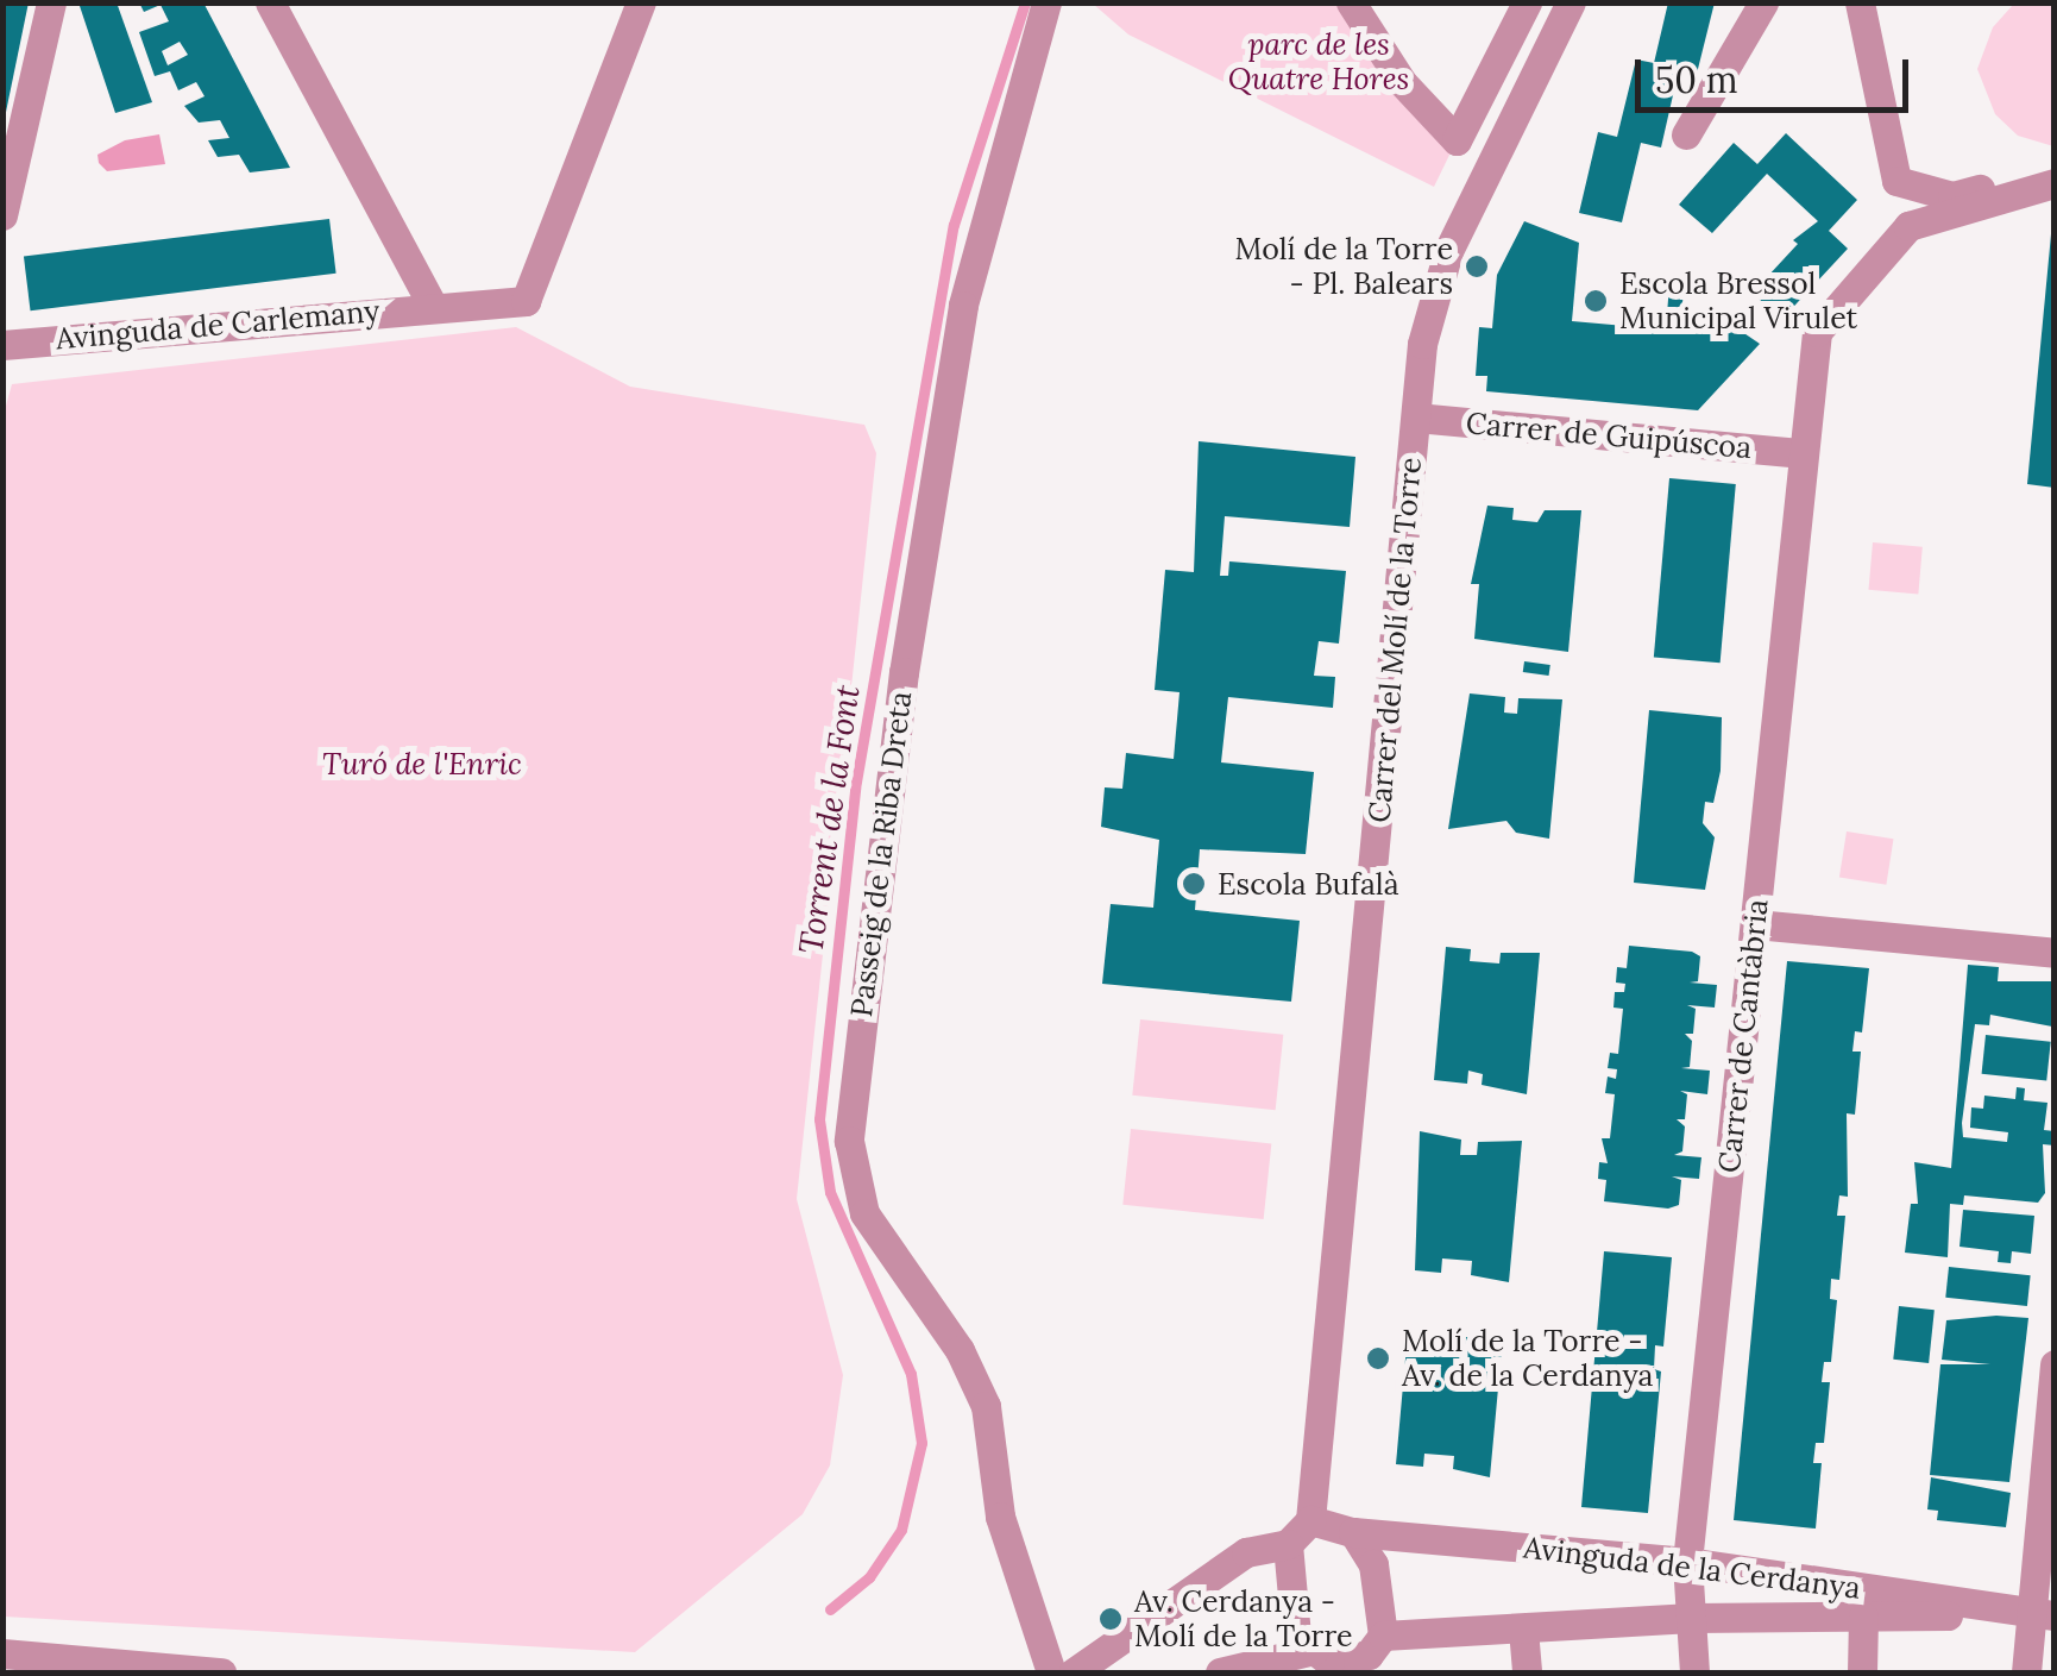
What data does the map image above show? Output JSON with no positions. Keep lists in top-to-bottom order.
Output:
{
  "streets": {
    "street": [
      "Avinguda de Carlemany",
      "Carrer de Guipúscoa",
      "Carrer del Molí de la Torre",
      "Passeig de la Riba Dreta",
      "Carrer de Cantàbria",
      "Avinguda de la Cerdanya"
    ]
  },
  "crossings": [
    ["Carrer de Guipúscoa", "Carrer del Molí de la Torre"],
    ["Carrer de Guipúscoa", "Carrer de Cantàbria"],
    ["Carrer del Molí de la Torre", "Avinguda de la Cerdanya"],
    ["Carrer de Cantàbria", "Avinguda de la Cerdanya"]
  ],
  "water": ["Torrent de la Font"],
  "parks": ["parc de les Quatre Hores", "Turó de l'Enric"],
  "places": [
    "Molí de la Torre - Pl. Balears",
    "Escola Bressol Municipal Virulet",
    "Escola Bufalà",
    "Molí de la Torre - Av. de la Cerdanya",
    "Av. Cerdanya - Molí de la Torre"
  ],
  "scale_bar": "50 m"
}
